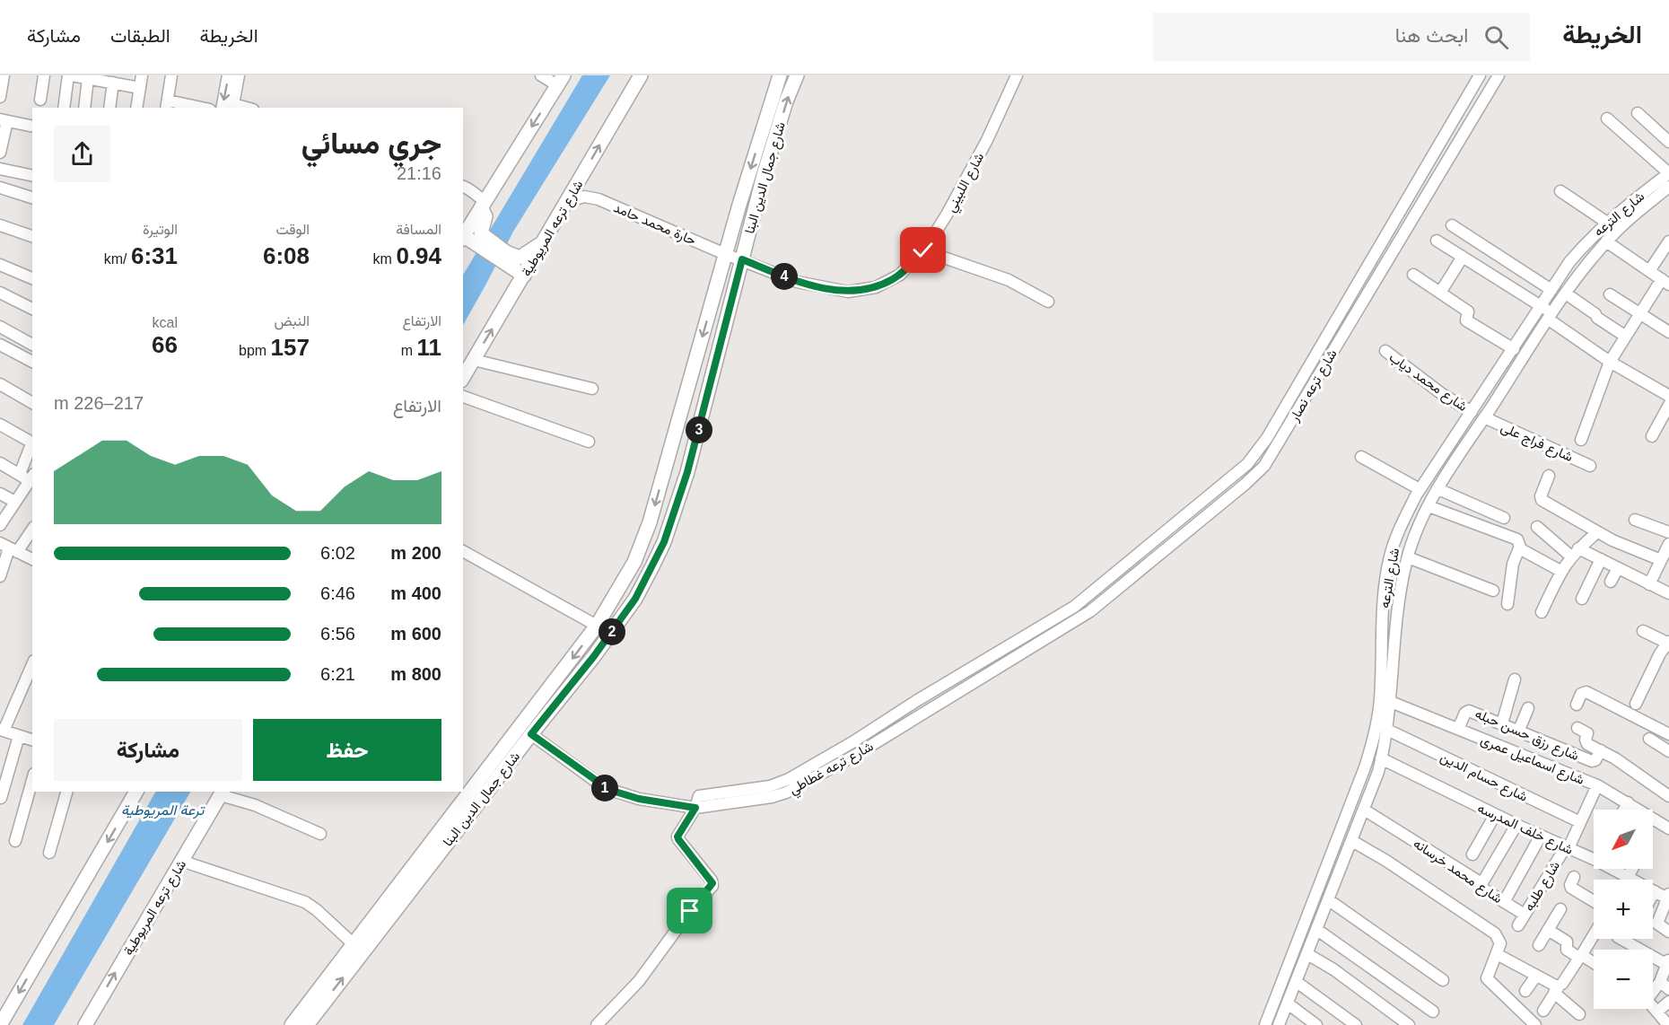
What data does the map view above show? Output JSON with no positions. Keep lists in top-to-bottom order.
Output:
{
  "streets": {
    "main road": ["شارع جمال الدين البنا", "شارع ترعه المريوطية"],
    "street": [
      "شارع اللبيني",
      "شارع الترعه",
      "حارة محمد حامد",
      "شارع محمد دياب",
      "شارع ترعه نصار",
      "شارع فراج على",
      "شارع رزق حسن حبله",
      "شارع اسماعيل عمرى",
      "شارع ترعه غطاطي",
      "شارع حسام الدين",
      "شارع خلف المدرسه",
      "شارع محمد خرسانه",
      "شارع طلبه"
    ]
  },
  "crossings": [
    ["شارع جمال الدين البنا", "شارع اللبيني"],
    ["شارع جمال الدين البنا", "حارة محمد حامد"],
    ["شارع جمال الدين البنا", "شارع ترعه غطاطي"],
    ["شارع اللبيني", "حارة محمد حامد"],
    ["شارع الترعه", "شارع محمد دياب"],
    ["شارع الترعه", "شارع فراج على"],
    ["شارع الترعه", "شارع اسماعيل عمرى"],
    ["شارع الترعه", "شارع حسام الدين"],
    ["شارع الترعه", "شارع خلف المدرسه"],
    ["شارع الترعه", "شارع محمد خرسانه"],
    ["حارة محمد حامد", "شارع ترعه المريوطية"],
    ["شارع ترعه نصار", "شارع ترعه غطاطي"],
    ["شارع رزق حسن حبله", "شارع اسماعيل عمرى"],
    ["شارع اسماعيل عمرى", "شارع طلبه"],
    ["شارع حسام الدين", "شارع طلبه"],
    ["شارع خلف المدرسه", "شارع طلبه"],
    ["شارع محمد خرسانه", "شارع طلبه"]
  ],
  "water": ["ترعة المريوطية"],
  "north": "bottom left",
  "page": {
    "header": "الخريطة",
    "search": "ابحث هنا",
    "nav": ["الخريطة", "الطبقات", "مشاركة"],
    "heading": ["جري مسائي", "21:16"],
    "stats": [
      ["المسافة", "0.94 km"],
      ["الوقت", "6:08"],
      ["الوتيرة", "6:31 /km"],
      ["الارتفاع", "11 m"],
      ["النبض", "157 bpm"],
      ["kcal", "66"]
    ],
    "pins": [
      "4",
      "3",
      "2",
      "1"
    ],
    "chart": ["الارتفاع", "217–226 m"],
    "list": [
      {
        "name": "200 m",
        "note": "6:02"
      },
      {
        "name": "400 m",
        "note": "6:46"
      },
      {
        "name": "600 m",
        "note": "6:56"
      },
      {
        "name": "800 m",
        "note": "6:21"
      }
    ],
    "buttons": ["حفظ", "مشاركة"],
    "map_buttons": ["+", "−"]
  }
}
